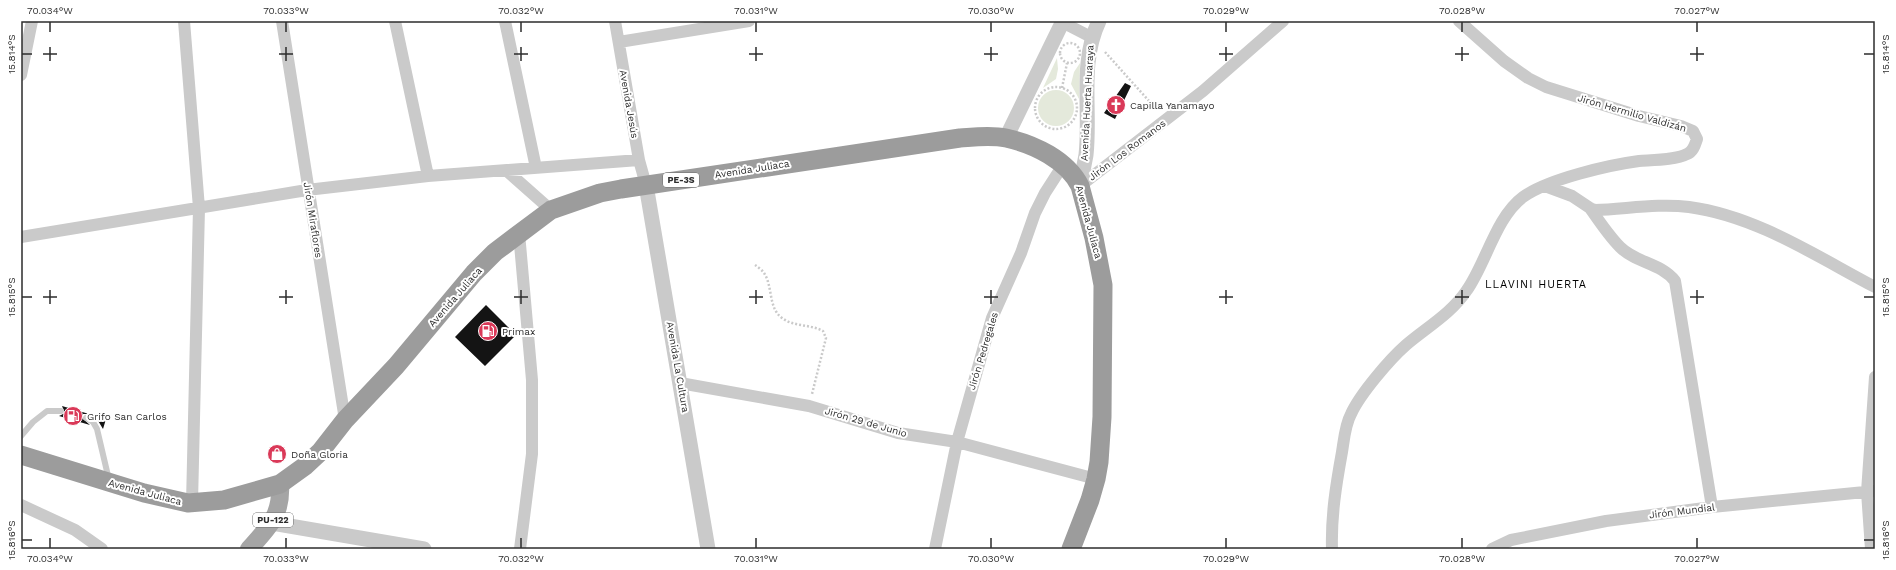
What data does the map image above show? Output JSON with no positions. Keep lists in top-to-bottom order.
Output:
{
  "streets": {
    "highway": ["Avenida Juliaca", "PE-3S"],
    "main road": ["PU-122"],
    "street": [
      "Avenida Huerta Huaraya",
      "Avenida Jesús",
      "Jirón Hermilio Valdizán",
      "Jirón Los Romanos",
      "Jirón Miraflores",
      "Jirón Pedregales",
      "Avenida La Cultura",
      "Jirón 29 de Junio",
      "Jirón Mundial"
    ]
  },
  "crossings": [
    ["Avenida Huerta Huaraya", "Jirón Los Romanos"],
    ["Avenida Huerta Huaraya", "Avenida Juliaca"],
    ["Avenida Jesús", "Avenida Juliaca"],
    ["Avenida Jesús", "Avenida La Cultura"],
    ["Jirón Los Romanos", "Avenida Juliaca"],
    ["Avenida Juliaca", "Jirón Miraflores"],
    ["Avenida Juliaca", "Jirón Pedregales"],
    ["Avenida Juliaca", "Avenida La Cultura"],
    ["Avenida Juliaca", "Jirón 29 de Junio"],
    ["Avenida Juliaca", "PU-122"],
    ["Jirón Pedregales", "Jirón 29 de Junio"],
    ["Avenida La Cultura", "Jirón 29 de Junio"]
  ],
  "districts": ["LLAVINI HUERTA"],
  "places": {
    "church": ["Capilla Yanamayo"],
    "fuel station": ["Primax", "Grifo San Carlos"],
    "shop": ["Doña Gloria"]
  },
  "coordinates": [
    "70.034°W",
    "70.033°W",
    "70.032°W",
    "70.031°W",
    "70.030°W",
    "70.029°W",
    "70.028°W",
    "70.027°W",
    "15.814°S",
    "15.815°S",
    "15.816°S"
  ]
}
